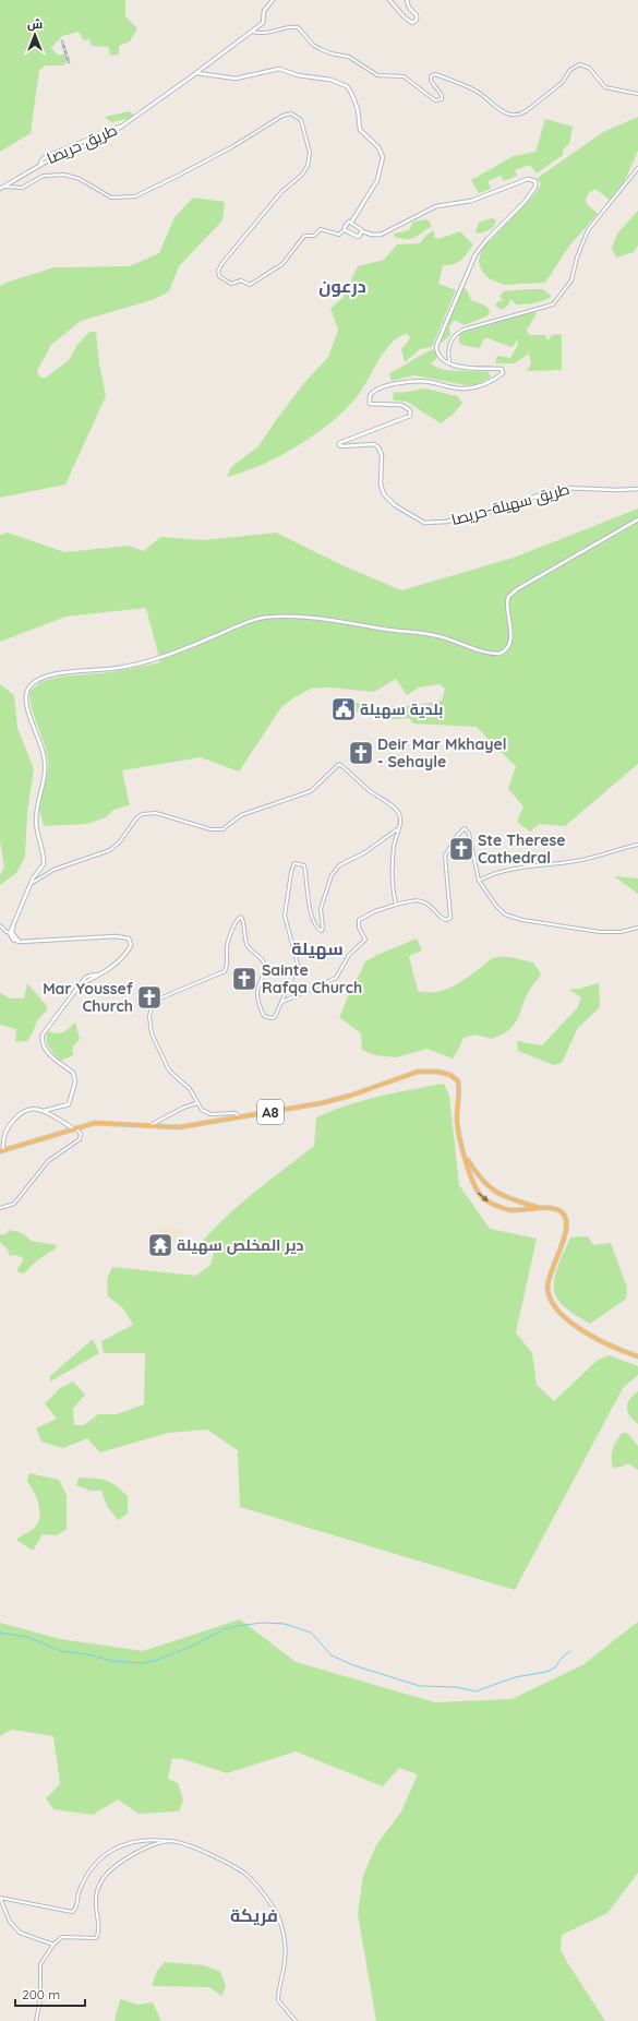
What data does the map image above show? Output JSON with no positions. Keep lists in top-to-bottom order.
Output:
{
  "streets": {
    "highway": ["A8"],
    "main road": ["طريق حريصا", "طريق سهيلة-حريصا"]
  },
  "districts": ["درعون", "سهيلة", "فريكة"],
  "places": {
    "public building": ["بلدية سهيلة"],
    "church": [
      "Deir Mar Mkhayel - Sehayle",
      "Ste Therese Cathedral",
      "Sainte Rafqa Church",
      "Mar Youssef Church"
    ],
    "temple": ["دير المخلص سهيلة"]
  },
  "scale_bar": "200 m",
  "north": "top"
}
